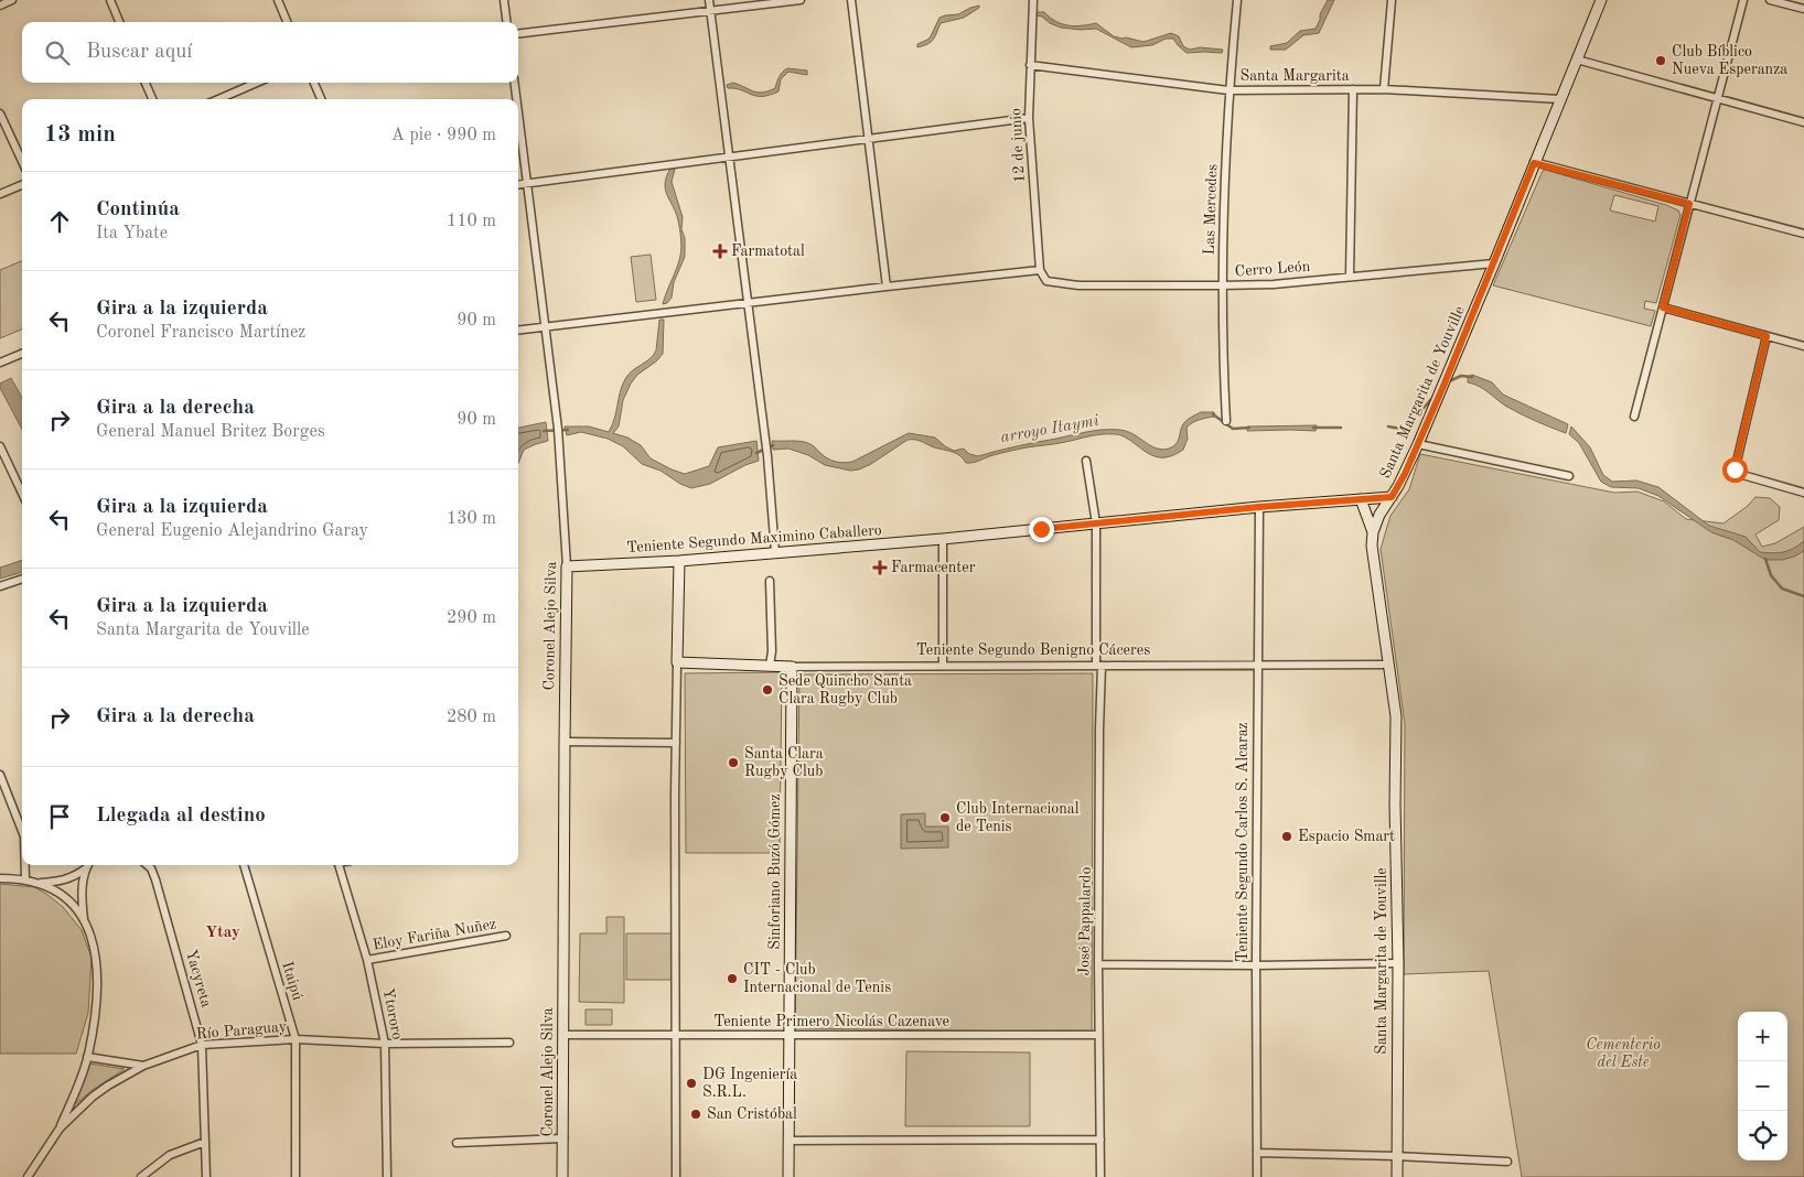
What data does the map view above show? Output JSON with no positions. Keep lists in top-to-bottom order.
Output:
{
  "streets": {
    "main road": [
      "Santa Margarita de Youville",
      "Teniente Segundo Maximino Caballero",
      "Coronel Alejo Silva",
      "Teniente Segundo Benigno Cáceres",
      "Sinforiano Buzó Gómez"
    ],
    "street": [
      "Santa Margarita",
      "12 de junio",
      "Las Mercedes",
      "Cerro León",
      "Teniente Segundo Carlos S. Alcaraz",
      "José Pappalardo",
      "Eloy Fariña Nuñez",
      "Yacyreta",
      "Itaipú",
      "Ytororo",
      "Teniente Primero Nicolás Cazenave",
      "Río Paraguay"
    ]
  },
  "crossings": [
    ["Santa Margarita", "12 de junio"],
    ["Santa Margarita", "Las Mercedes"],
    ["Santa Margarita", "Santa Margarita de Youville"],
    ["12 de junio", "Cerro León"],
    ["Las Mercedes", "Cerro León"],
    ["Cerro León", "Santa Margarita de Youville"],
    ["Santa Margarita de Youville", "Teniente Segundo Maximino Caballero"],
    ["Santa Margarita de Youville", "Teniente Segundo Benigno Cáceres"],
    ["Teniente Segundo Maximino Caballero", "Coronel Alejo Silva"],
    ["Teniente Segundo Maximino Caballero", "Teniente Segundo Carlos S. Alcaraz"],
    ["Teniente Segundo Maximino Caballero", "José Pappalardo"],
    ["Coronel Alejo Silva", "Teniente Primero Nicolás Cazenave"],
    ["Teniente Segundo Benigno Cáceres", "Teniente Segundo Carlos S. Alcaraz"],
    ["Teniente Segundo Benigno Cáceres", "Sinforiano Buzó Gómez"],
    ["Teniente Segundo Benigno Cáceres", "José Pappalardo"],
    ["Sinforiano Buzó Gómez", "Teniente Primero Nicolás Cazenave"],
    ["José Pappalardo", "Teniente Primero Nicolás Cazenave"],
    ["Eloy Fariña Nuñez", "Ytororo"],
    ["Yacyreta", "Río Paraguay"],
    ["Itaipú", "Río Paraguay"],
    ["Ytororo", "Río Paraguay"]
  ],
  "districts": ["Ytay"],
  "water": ["arroyo Itaymi"],
  "parks": ["Cementerio del Este"],
  "places": {
    "other": [
      "Club Bíblico Nueva Esperanza",
      "Sede Quincho Santa Clara Rugby Club",
      "Santa Clara Rugby Club",
      "Club Internacional de Tenis",
      "Espacio Smart",
      "CIT - Club Internacional de Tenis",
      "DG Ingeniería S.R.L.",
      "San Cristóbal"
    ],
    "health": ["Farmatotal", "Farmacenter"]
  },
  "page": {
    "search": "Buscar aquí",
    "heading": ["13 min", "A pie · 990 m"],
    "list": [
      ["Continúa", "Ita Ybate", "110 m"],
      ["Gira a la izquierda", "Coronel Francisco Martínez", "90 m"],
      ["Gira a la derecha", "General Manuel Britez Borges", "90 m"],
      ["Gira a la izquierda", "General Eugenio Alejandrino Garay", "130 m"],
      ["Gira a la izquierda", "Santa Margarita de Youville", "290 m"],
      ["Gira a la derecha", "280 m"],
      "Llegada al destino"
    ],
    "map_buttons": ["+", "−"]
  }
}
